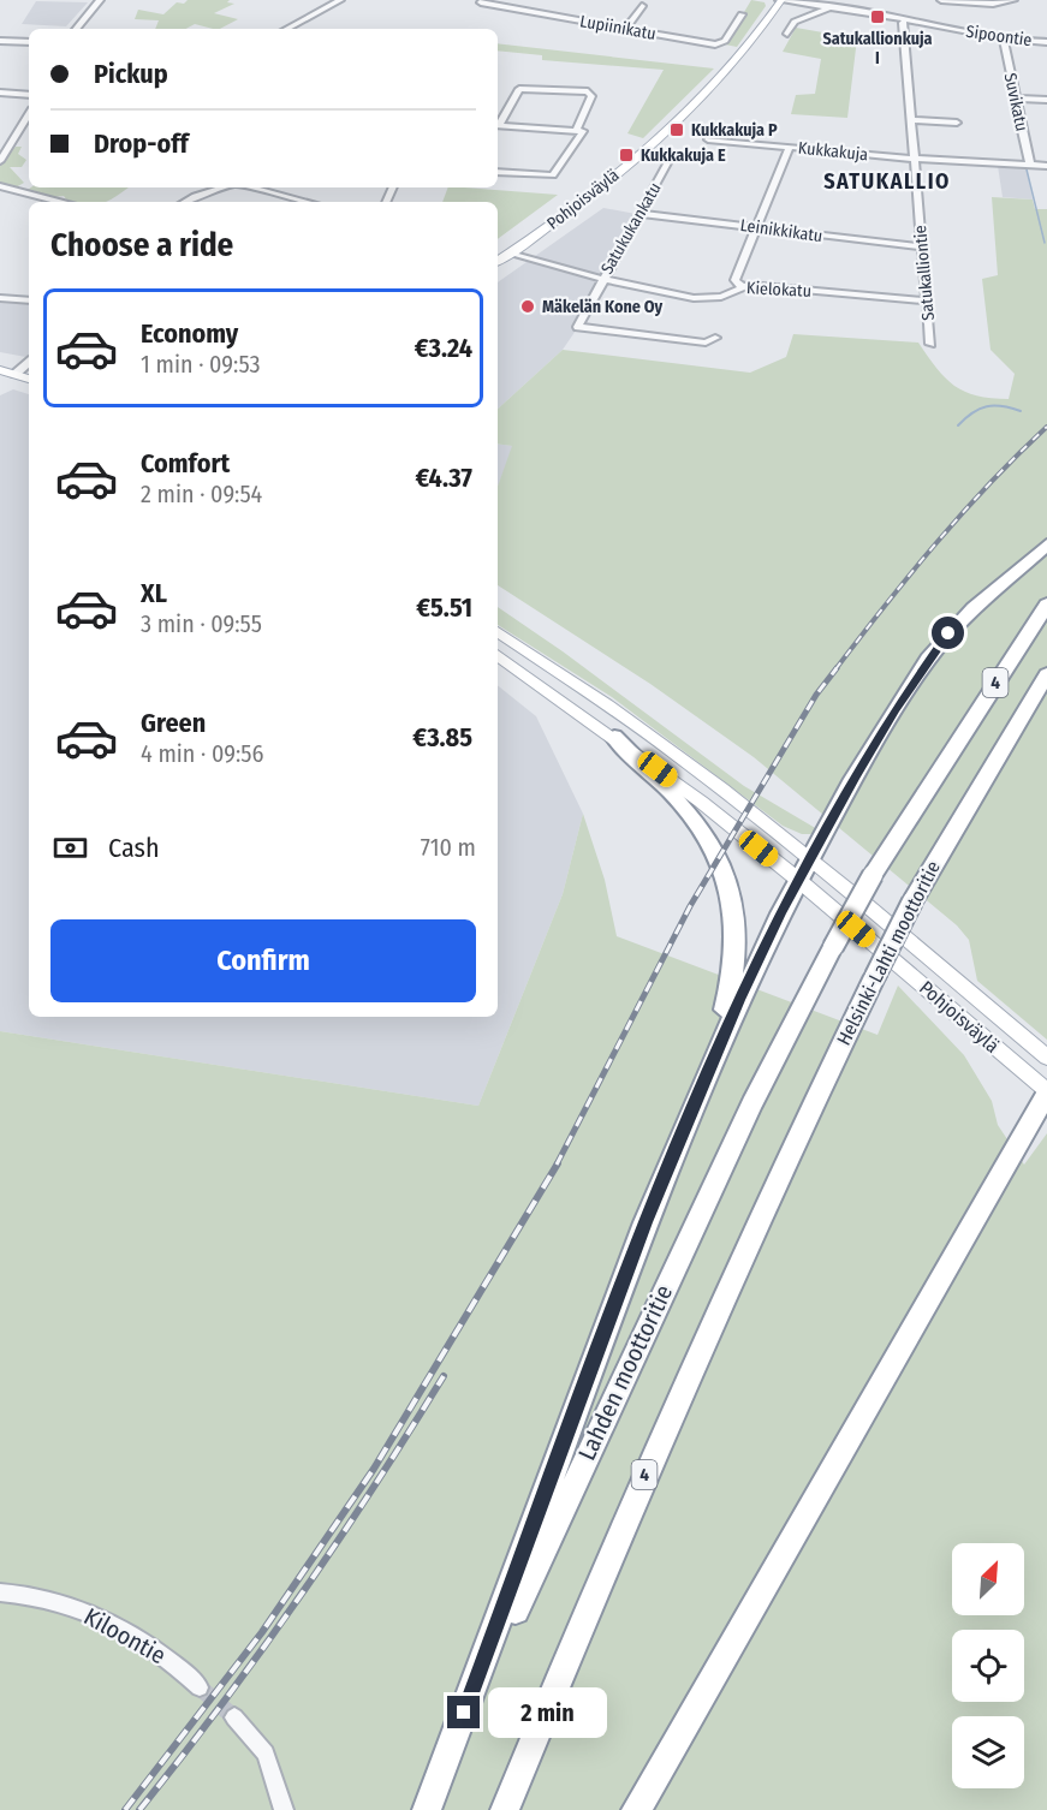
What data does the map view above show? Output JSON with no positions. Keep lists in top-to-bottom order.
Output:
{
  "streets": {
    "highway": ["4", "Helsinki-Lahti moottoritie", "Lahden moottoritie"],
    "main road": ["Pohjoisväylä"],
    "street": [
      "Lupiinikatu",
      "Sipoontie",
      "Suvikatu",
      "Kukkakuja",
      "Satukukankatu",
      "Leinikkikatu",
      "Satukalliontie",
      "Kielokatu",
      "Kiloontie"
    ]
  },
  "crossings": [
    ["Sipoontie", "Suvikatu"],
    ["Sipoontie", "Pohjoisväylä"],
    ["Sipoontie", "Satukalliontie"],
    ["Suvikatu", "Kukkakuja"],
    ["Kukkakuja", "Satukalliontie"],
    ["Pohjoisväylä", "Kielokatu"],
    ["Satukukankatu", "Leinikkikatu"],
    ["Satukukankatu", "Kielokatu"],
    ["Leinikkikatu", "Satukalliontie"],
    ["Satukalliontie", "Kielokatu"]
  ],
  "districts": ["SATUKALLIO"],
  "places": {
    "transit": ["Satukallionkuja I", "Kukkakuja P", "Kukkakuja E"],
    "other": ["Mäkelän Kone Oy"]
  },
  "north": "top right",
  "page": {
    "banner": ["Pickup", "Drop-off"],
    "heading": "Choose a ride",
    "list": [
      {
        "name": "Economy",
        "note": "1 min · 09:53",
        "value": "€3.24"
      },
      {
        "name": "Comfort",
        "note": "2 min · 09:54",
        "value": "€4.37"
      },
      {
        "name": "XL",
        "note": "3 min · 09:55",
        "value": "€5.51"
      },
      {
        "name": "Green",
        "note": "4 min · 09:56",
        "value": "€3.85"
      }
    ],
    "pay": ["Cash", "710 m"],
    "buttons": "Confirm",
    "bubble": "2 min"
  }
}
